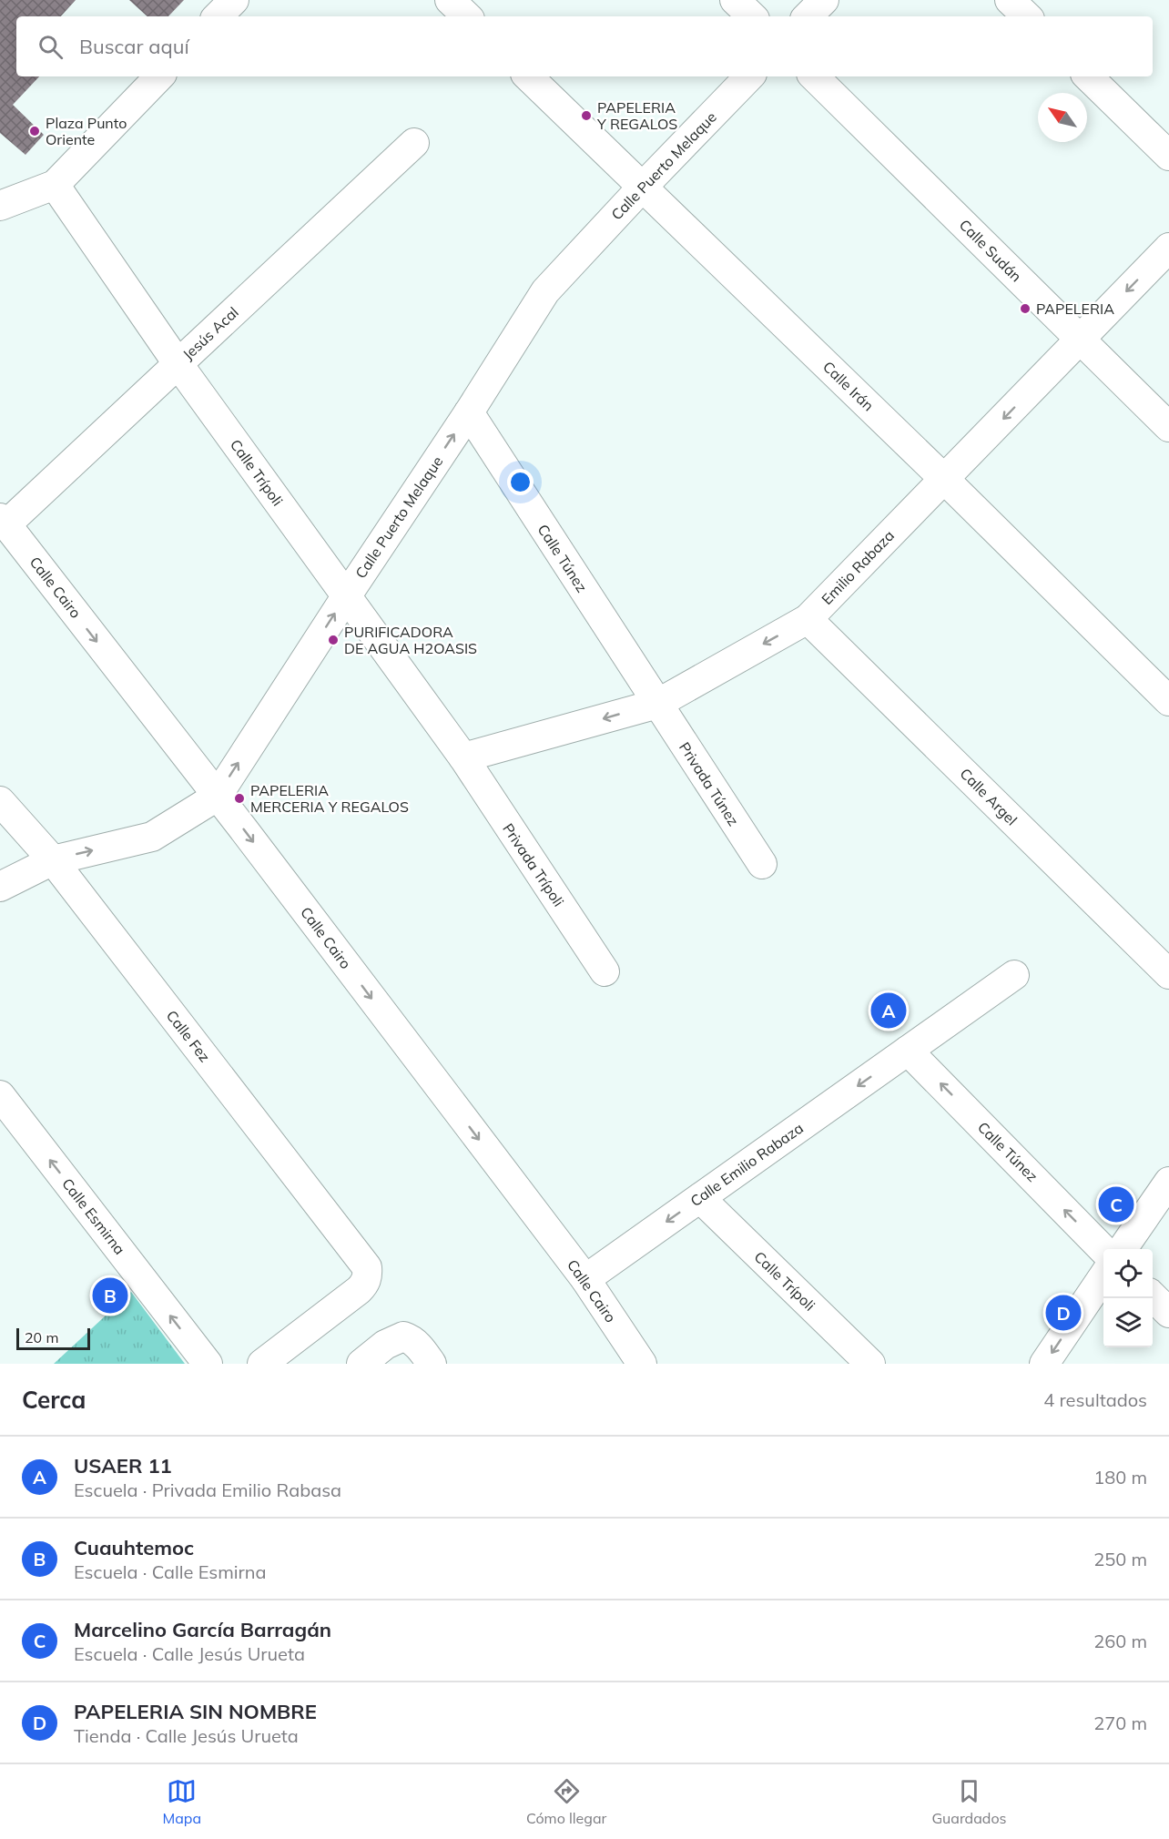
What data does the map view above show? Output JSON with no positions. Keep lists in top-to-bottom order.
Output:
{
  "streets": {
    "street": [
      "Calle Puerto Melaque",
      "Calle Sudán",
      "Jesús Acal",
      "Calle Irán",
      "Calle Trípoli",
      "Calle Túnez",
      "Emilio Rabaza",
      "Calle Cairo",
      "Privada Túnez",
      "Calle Argel",
      "Privada Trípoli",
      "Calle Fez",
      "Calle Emilio Rabaza",
      "Calle Esmirna"
    ]
  },
  "crossings": [
    ["Calle Puerto Melaque", "Calle Irán"],
    ["Calle Puerto Melaque", "Calle Trípoli"],
    ["Calle Puerto Melaque", "Calle Túnez"],
    ["Calle Puerto Melaque", "Calle Cairo"],
    ["Calle Puerto Melaque", "Calle Fez"],
    ["Calle Sudán", "Emilio Rabaza"],
    ["Jesús Acal", "Calle Trípoli"],
    ["Jesús Acal", "Calle Cairo"],
    ["Calle Irán", "Emilio Rabaza"],
    ["Calle Trípoli", "Emilio Rabaza"],
    ["Calle Trípoli", "Privada Trípoli"],
    ["Calle Trípoli", "Calle Emilio Rabaza"],
    ["Calle Túnez", "Emilio Rabaza"],
    ["Calle Túnez", "Privada Túnez"],
    ["Calle Túnez", "Calle Emilio Rabaza"],
    ["Emilio Rabaza", "Privada Túnez"],
    ["Emilio Rabaza", "Calle Argel"],
    ["Emilio Rabaza", "Privada Trípoli"],
    ["Calle Cairo", "Calle Emilio Rabaza"]
  ],
  "one_way": [
    "Calle Puerto Melaque",
    "Calle Túnez",
    "Emilio Rabaza",
    "Calle Cairo",
    "Calle Emilio Rabaza",
    "Calle Esmirna"
  ],
  "places": [
    "PAPELERIA Y REGALOS",
    "Plaza Punto Oriente",
    "PAPELERIA",
    "PURIFICADORA DE AGUA H2OASIS",
    "PAPELERIA MERCERIA Y REGALOS"
  ],
  "scale_bar": "20 m",
  "north": "top left",
  "page": {
    "search": "Buscar aquí",
    "pins": [
      "A",
      "C",
      "B",
      "D"
    ],
    "scale": "20 m",
    "heading": ["Cerca", "4 resultados"],
    "list": [
      {
        "mark": "A",
        "name": "USAER 11",
        "note": "Escuela · Privada Emilio Rabasa",
        "value": "180 m"
      },
      {
        "mark": "B",
        "name": "Cuauhtemoc",
        "note": "Escuela · Calle Esmirna",
        "value": "250 m"
      },
      {
        "mark": "C",
        "name": "Marcelino García Barragán",
        "note": "Escuela · Calle Jesús Urueta",
        "value": "260 m"
      },
      {
        "mark": "D",
        "name": "PAPELERIA SIN NOMBRE",
        "note": "Tienda · Calle Jesús Urueta",
        "value": "270 m"
      }
    ],
    "nav": ["Mapa", "Cómo llegar", "Guardados"]
  }
}
